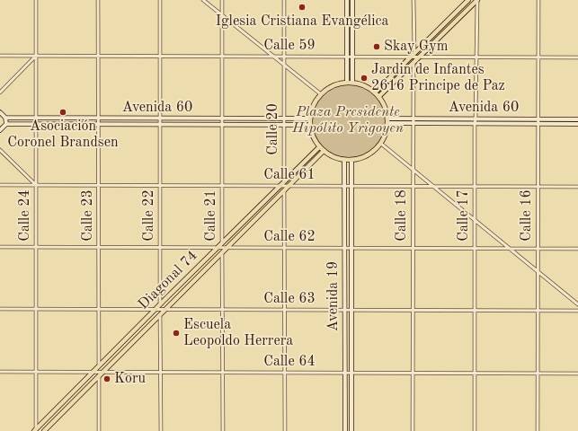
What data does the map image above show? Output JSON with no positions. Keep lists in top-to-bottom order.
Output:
{
  "streets": {
    "main road": ["Avenida 60", "Diagonal 74", "Avenida 19"],
    "street": [
      "Calle 59",
      "Calle 20",
      "Calle 61",
      "Calle 24",
      "Calle 23",
      "Calle 22",
      "Calle 21",
      "Calle 18",
      "Calle 17",
      "Calle 16",
      "Calle 62",
      "Calle 63",
      "Calle 64"
    ]
  },
  "crossings": [
    ["Calle 59", "Calle 20"],
    ["Calle 59", "Calle 24"],
    ["Calle 59", "Calle 23"],
    ["Calle 59", "Calle 22"],
    ["Calle 59", "Calle 21"],
    ["Calle 59", "Calle 18"],
    ["Calle 59", "Calle 17"],
    ["Calle 59", "Calle 16"],
    ["Avenida 60", "Calle 20"],
    ["Avenida 60", "Calle 24"],
    ["Avenida 60", "Calle 23"],
    ["Avenida 60", "Calle 22"],
    ["Avenida 60", "Calle 21"],
    ["Avenida 60", "Calle 18"],
    ["Avenida 60", "Calle 17"],
    ["Avenida 60", "Calle 16"],
    ["Avenida 60", "Diagonal 74"],
    ["Avenida 60", "Avenida 19"],
    ["Calle 20", "Calle 61"],
    ["Calle 20", "Calle 62"],
    ["Calle 20", "Diagonal 74"],
    ["Calle 20", "Calle 63"],
    ["Calle 20", "Calle 64"],
    ["Calle 61", "Calle 24"],
    ["Calle 61", "Calle 23"],
    ["Calle 61", "Calle 22"],
    ["Calle 61", "Calle 21"],
    ["Calle 61", "Calle 18"],
    ["Calle 61", "Calle 17"],
    ["Calle 61", "Calle 16"],
    ["Calle 61", "Diagonal 74"],
    ["Calle 61", "Avenida 19"],
    ["Calle 24", "Calle 62"],
    ["Calle 24", "Diagonal 74"],
    ["Calle 24", "Calle 64"],
    ["Calle 23", "Calle 62"],
    ["Calle 23", "Diagonal 74"],
    ["Calle 23", "Calle 64"],
    ["Calle 22", "Calle 62"],
    ["Calle 22", "Diagonal 74"],
    ["Calle 22", "Calle 64"],
    ["Calle 21", "Calle 62"],
    ["Calle 21", "Diagonal 74"],
    ["Calle 21", "Calle 63"],
    ["Calle 21", "Calle 64"],
    ["Calle 18", "Calle 62"],
    ["Calle 18", "Calle 63"],
    ["Calle 18", "Calle 64"],
    ["Calle 17", "Calle 62"],
    ["Calle 17", "Calle 63"],
    ["Calle 17", "Calle 64"],
    ["Calle 16", "Calle 62"],
    ["Calle 16", "Calle 63"],
    ["Calle 16", "Calle 64"],
    ["Calle 62", "Diagonal 74"],
    ["Calle 62", "Avenida 19"],
    ["Diagonal 74", "Avenida 19"],
    ["Diagonal 74", "Calle 63"],
    ["Diagonal 74", "Calle 64"],
    ["Avenida 19", "Calle 63"],
    ["Avenida 19", "Calle 64"]
  ],
  "parks": ["Plaza Presidente Hipólito Yrigoyen"],
  "places": [
    "Iglesia Cristiana Evangélica",
    "Skay Gym",
    "Jardin de Infantes 2616 Principe de Paz",
    "Asociación Coronel Brandsen",
    "Escuela Leopoldo Herrera",
    "Koru"
  ]
}
